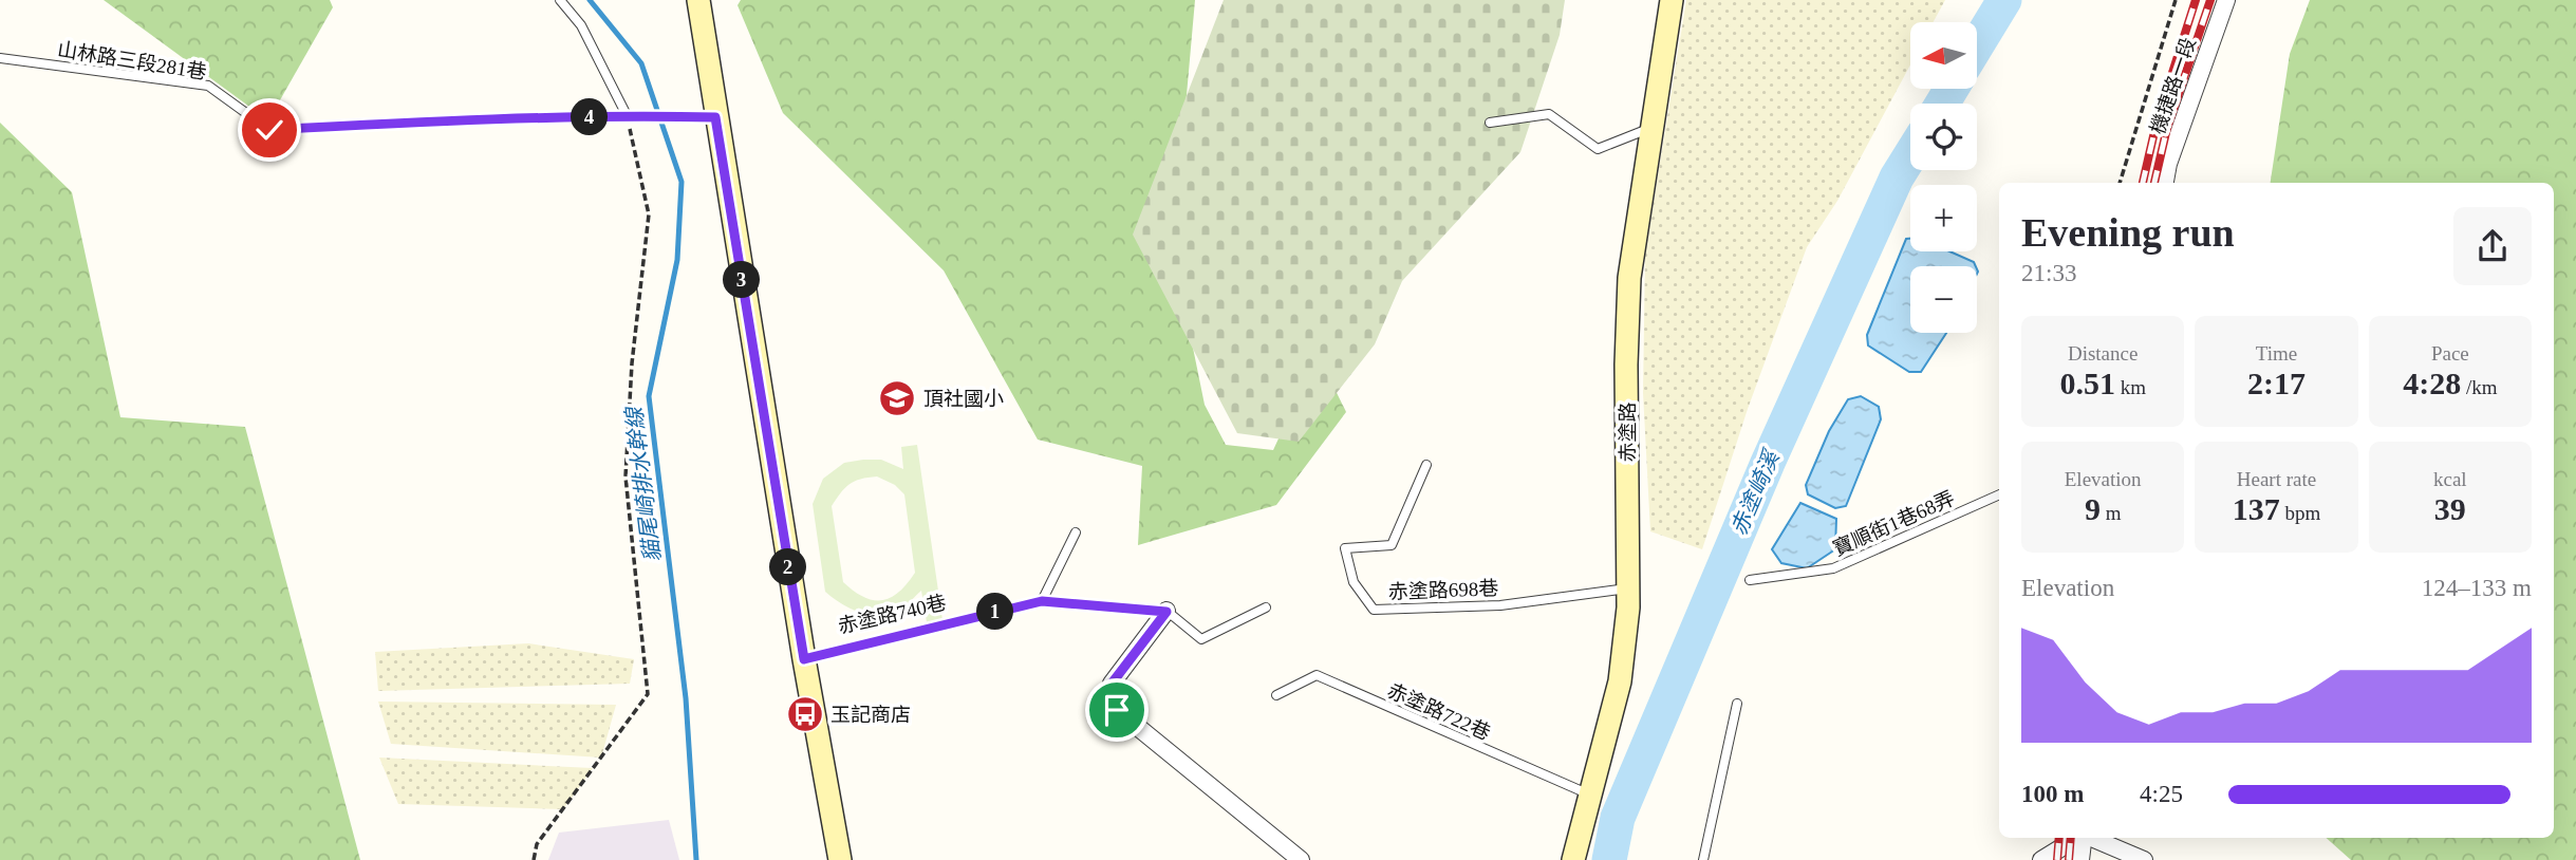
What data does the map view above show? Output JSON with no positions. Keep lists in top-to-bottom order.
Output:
{
  "streets": {
    "main road": ["赤塗路"],
    "street": ["機捷路一段"],
    "lane": [
      "山林路三段281巷",
      "寶順街1巷68弄",
      "赤塗路698巷",
      "赤塗路740巷",
      "赤塗路722巷"
    ]
  },
  "crossings": [
    ["赤塗路", "赤塗路698巷"],
    ["赤塗路", "赤塗路722巷"]
  ],
  "water": ["貓尾崎排水幹線", "赤塗崎溪"],
  "places": {
    "school or university": ["頂社國小"],
    "bus stop": ["玉記商店"]
  },
  "north": "left",
  "page": {
    "map_buttons": ["+", "−"],
    "pins": [
      "4",
      "3",
      "2",
      "1"
    ],
    "heading": ["Evening run", "21:33"],
    "stats": [
      ["Distance", "0.51 km"],
      ["Time", "2:17"],
      ["Pace", "4:28 /km"],
      ["Elevation", "9 m"],
      ["Heart rate", "137 bpm"],
      ["kcal", "39"]
    ],
    "chart": ["Elevation", "124–133 m"],
    "list": [
      {
        "name": "100 m",
        "note": "4:25"
      }
    ]
  }
}
